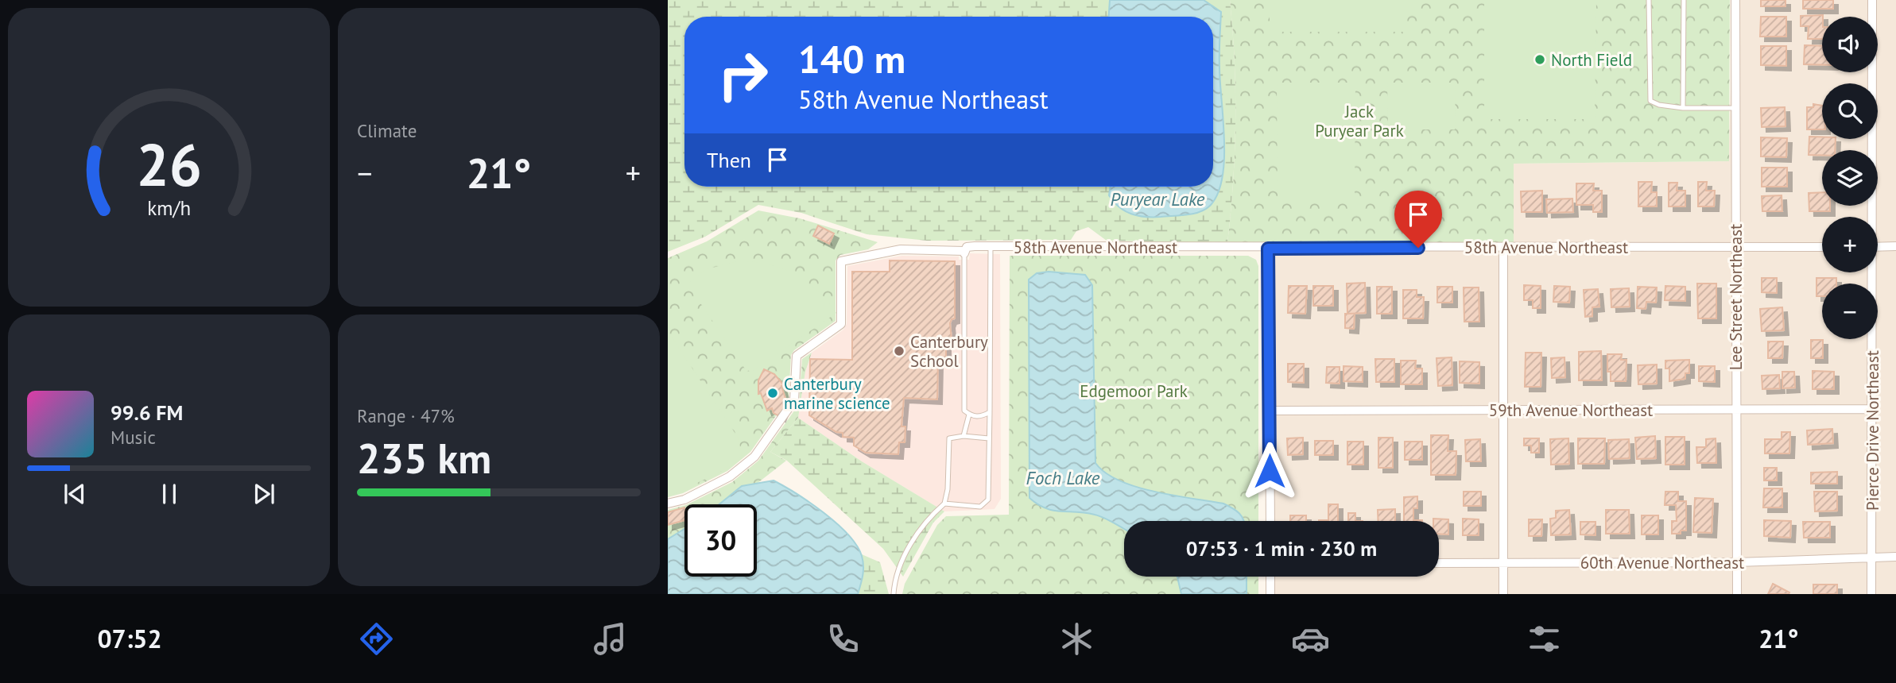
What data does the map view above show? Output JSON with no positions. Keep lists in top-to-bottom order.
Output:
{
  "streets": {
    "street": [
      "58th Avenue Northeast",
      "Lee Street Northeast",
      "59th Avenue Northeast",
      "Pierce Drive Northeast",
      "60th Avenue Northeast"
    ]
  },
  "crossings": [
    ["58th Avenue Northeast", "Lee Street Northeast"],
    ["Lee Street Northeast", "59th Avenue Northeast"],
    ["Lee Street Northeast", "60th Avenue Northeast"],
    ["59th Avenue Northeast", "Pierce Drive Northeast"],
    ["Pierce Drive Northeast", "60th Avenue Northeast"]
  ],
  "water": ["Puryear Lake", "Foch Lake"],
  "parks": ["Jack Puryear Park", "Edgemoor Park"],
  "places": ["North Field", "Canterbury School", "Canterbury marine science"],
  "page": {
    "tile": [
      "Climate",
      ["Range · 47%", "235 km"]
    ],
    "map_buttons": ["+", "−"],
    "turn": ["140 m", "58th Avenue Northeast"],
    "then": "Then",
    "heat": ["−", "21°", "+"],
    "song": ["99.6 FM", "Music"],
    "limit": "30",
    "trip": "07:53 · 1 min · 230 m",
    "tabs": ["07:52", "21°"],
    "gauge": ["26", "km/h"]
  }
}
